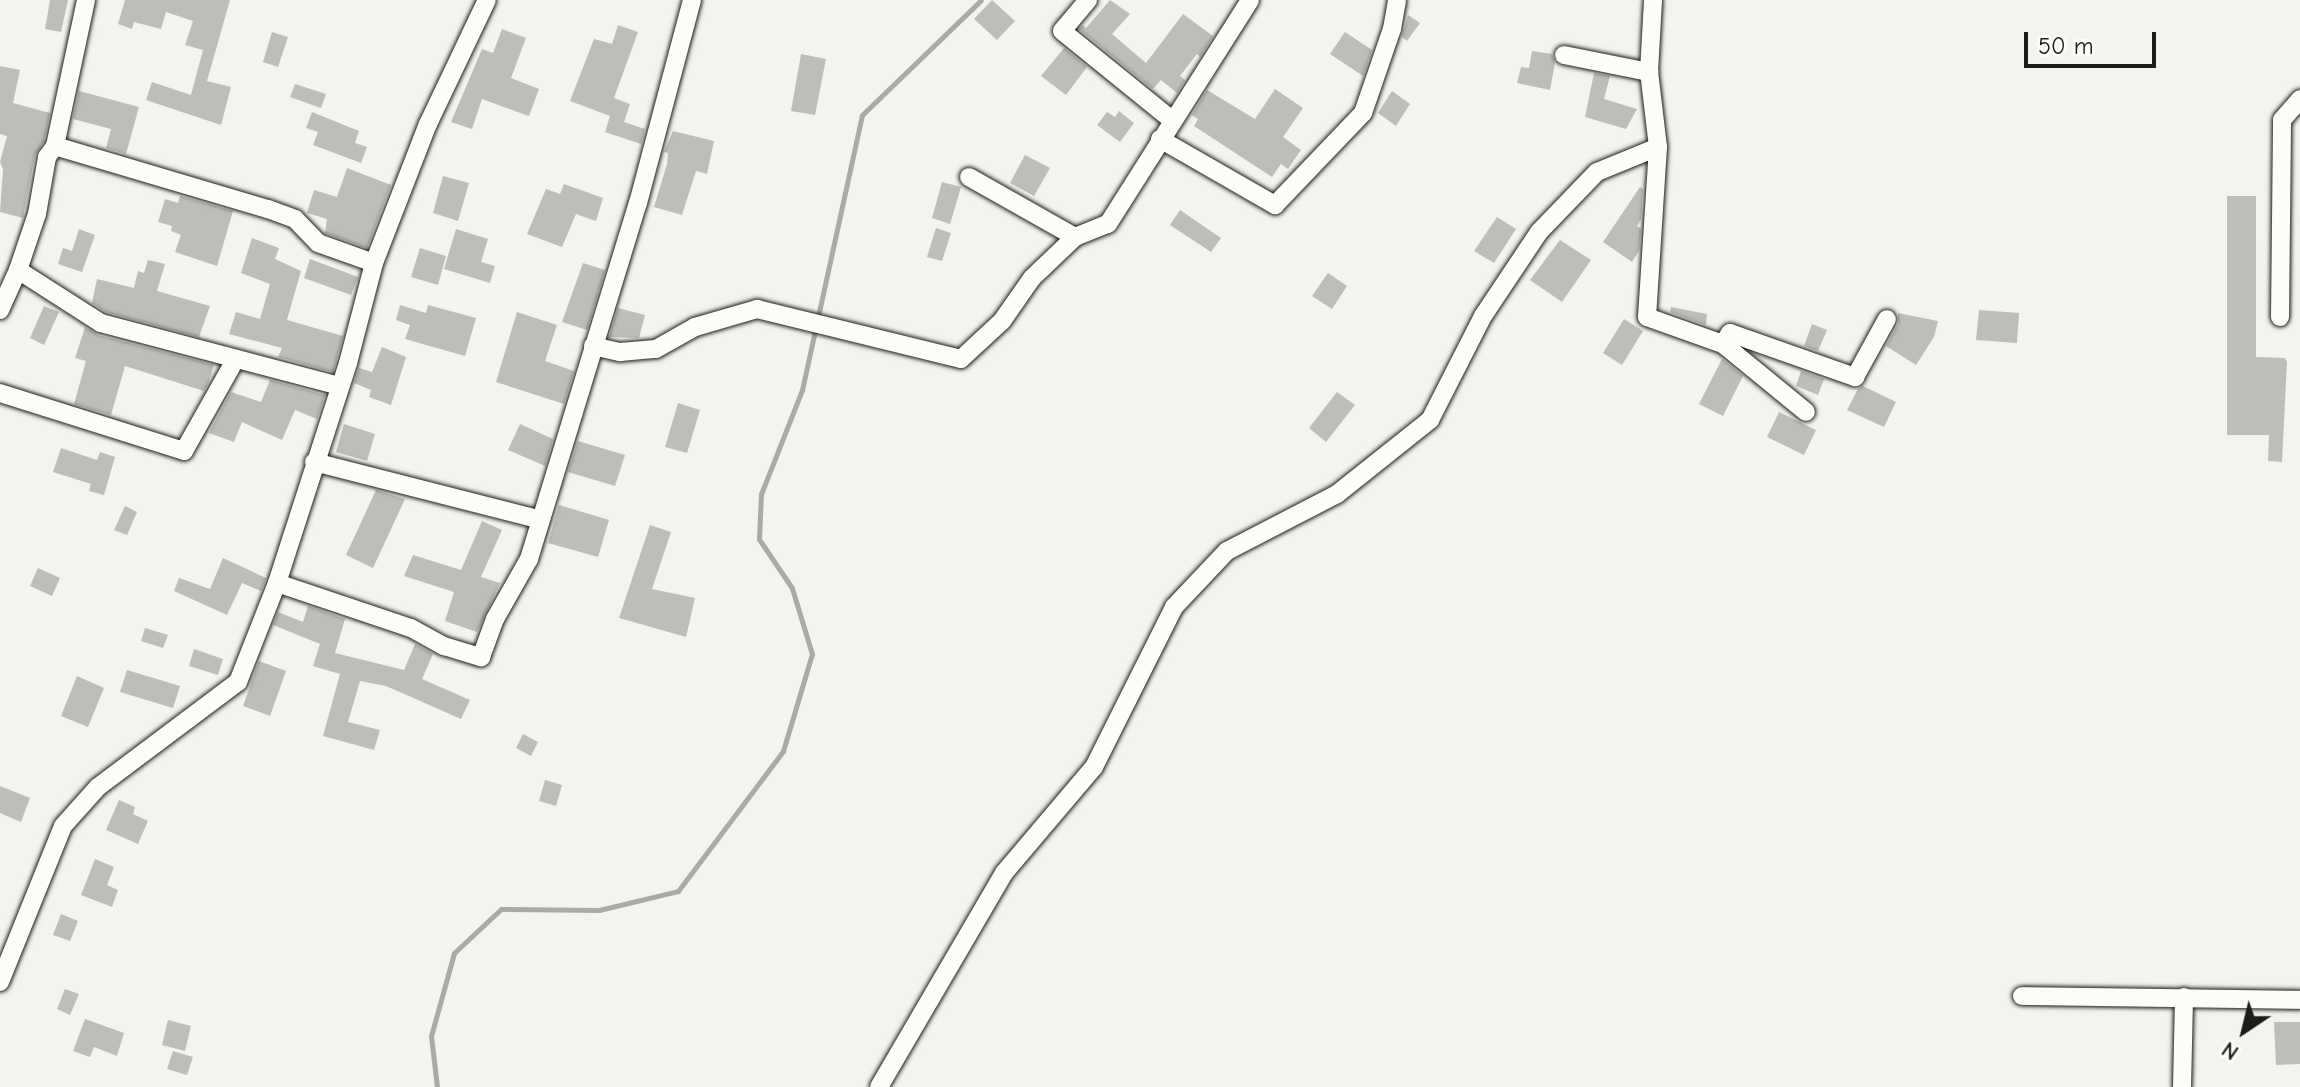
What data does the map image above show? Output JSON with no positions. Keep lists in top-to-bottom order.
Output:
{
  "scale_bar": "50 m",
  "north": "bottom left"
}
